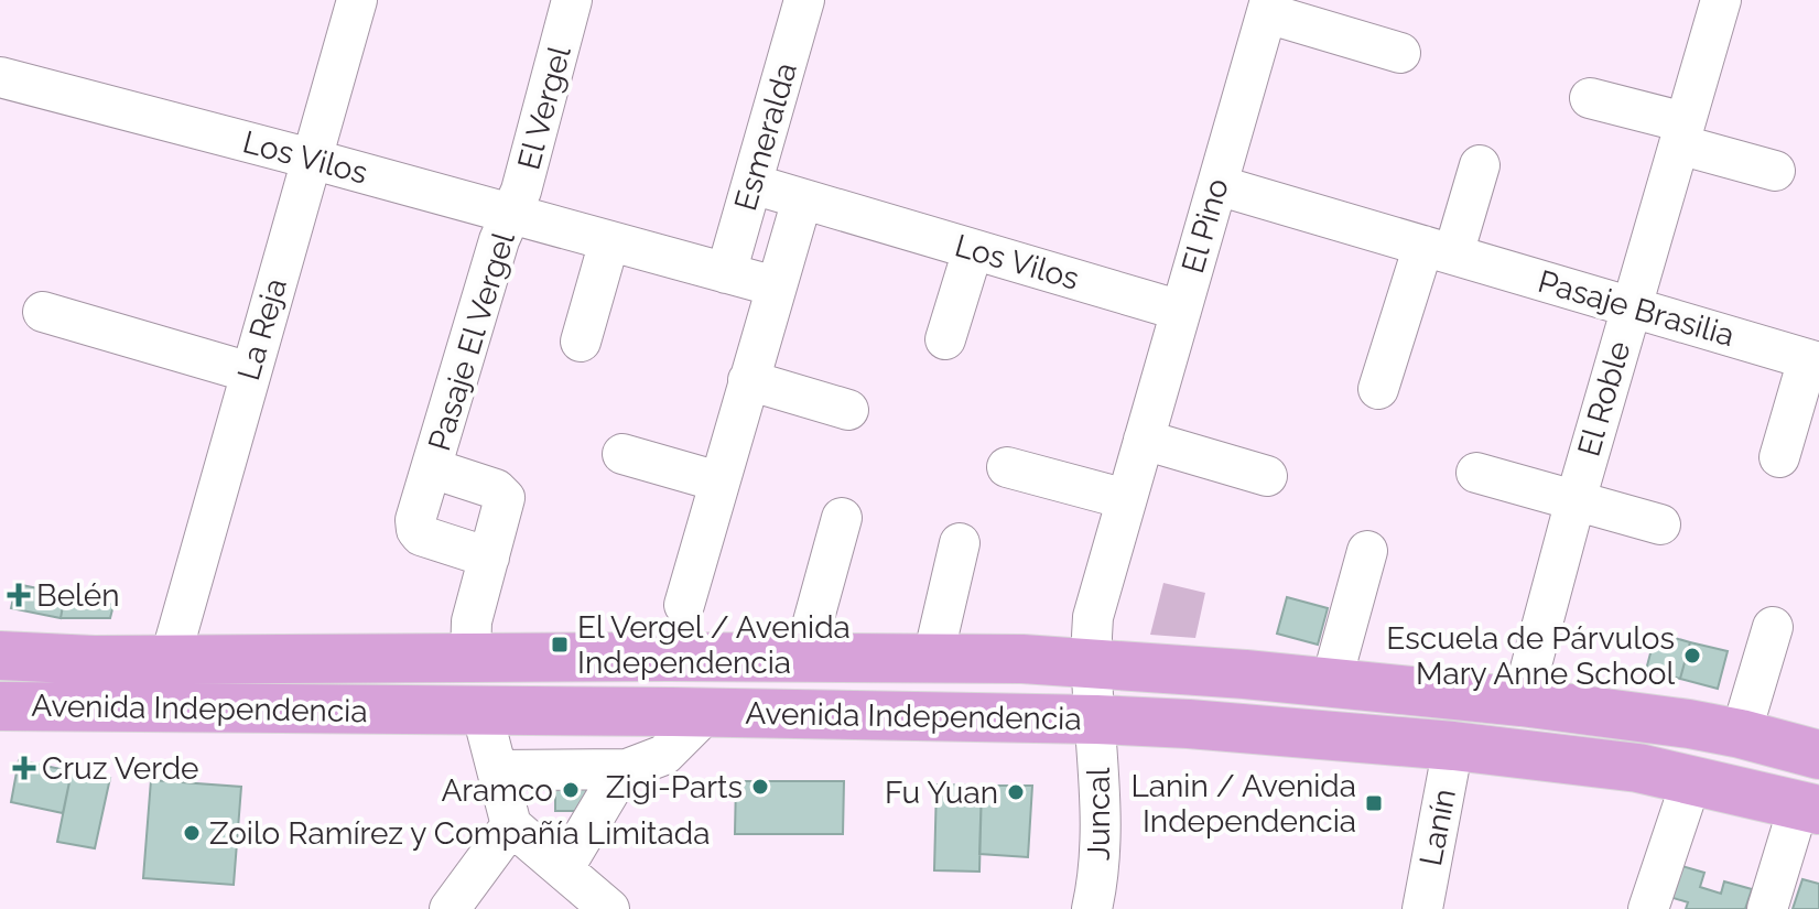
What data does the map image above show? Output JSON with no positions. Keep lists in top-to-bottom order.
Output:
{
  "streets": {
    "main road": ["Avenida Independencia"],
    "street": [
      "El Vergel",
      "Esmeralda",
      "Los Vilos",
      "El Pino",
      "Pasaje Brasilia",
      "La Reja",
      "Pasaje El Vergel",
      "El Roble",
      "Juncal",
      "Lanín"
    ]
  },
  "crossings": [
    ["El Vergel", "Los Vilos"],
    ["El Vergel", "Pasaje El Vergel"],
    ["Esmeralda", "Los Vilos"],
    ["Los Vilos", "El Pino"],
    ["Los Vilos", "La Reja"],
    ["Los Vilos", "Pasaje El Vergel"],
    ["El Pino", "Pasaje Brasilia"],
    ["El Pino", "Avenida Independencia"],
    ["El Pino", "Juncal"],
    ["Pasaje Brasilia", "El Roble"],
    ["La Reja", "Avenida Independencia"],
    ["Pasaje El Vergel", "Avenida Independencia"],
    ["El Roble", "Avenida Independencia"],
    ["Avenida Independencia", "Juncal"],
    ["Avenida Independencia", "Lanín"]
  ],
  "places": {
    "health": ["Belén", "Cruz Verde"],
    "transit": ["El Vergel / Avenida Independencia", "Lanin / Avenida Independencia"],
    "other": [
      "Escuela de Párvulos Mary Anne School",
      "Zigi-Parts",
      "Aramco",
      "Fu Yuan",
      "Zoilo Ramírez y Compañía Limitada"
    ]
  }
}
